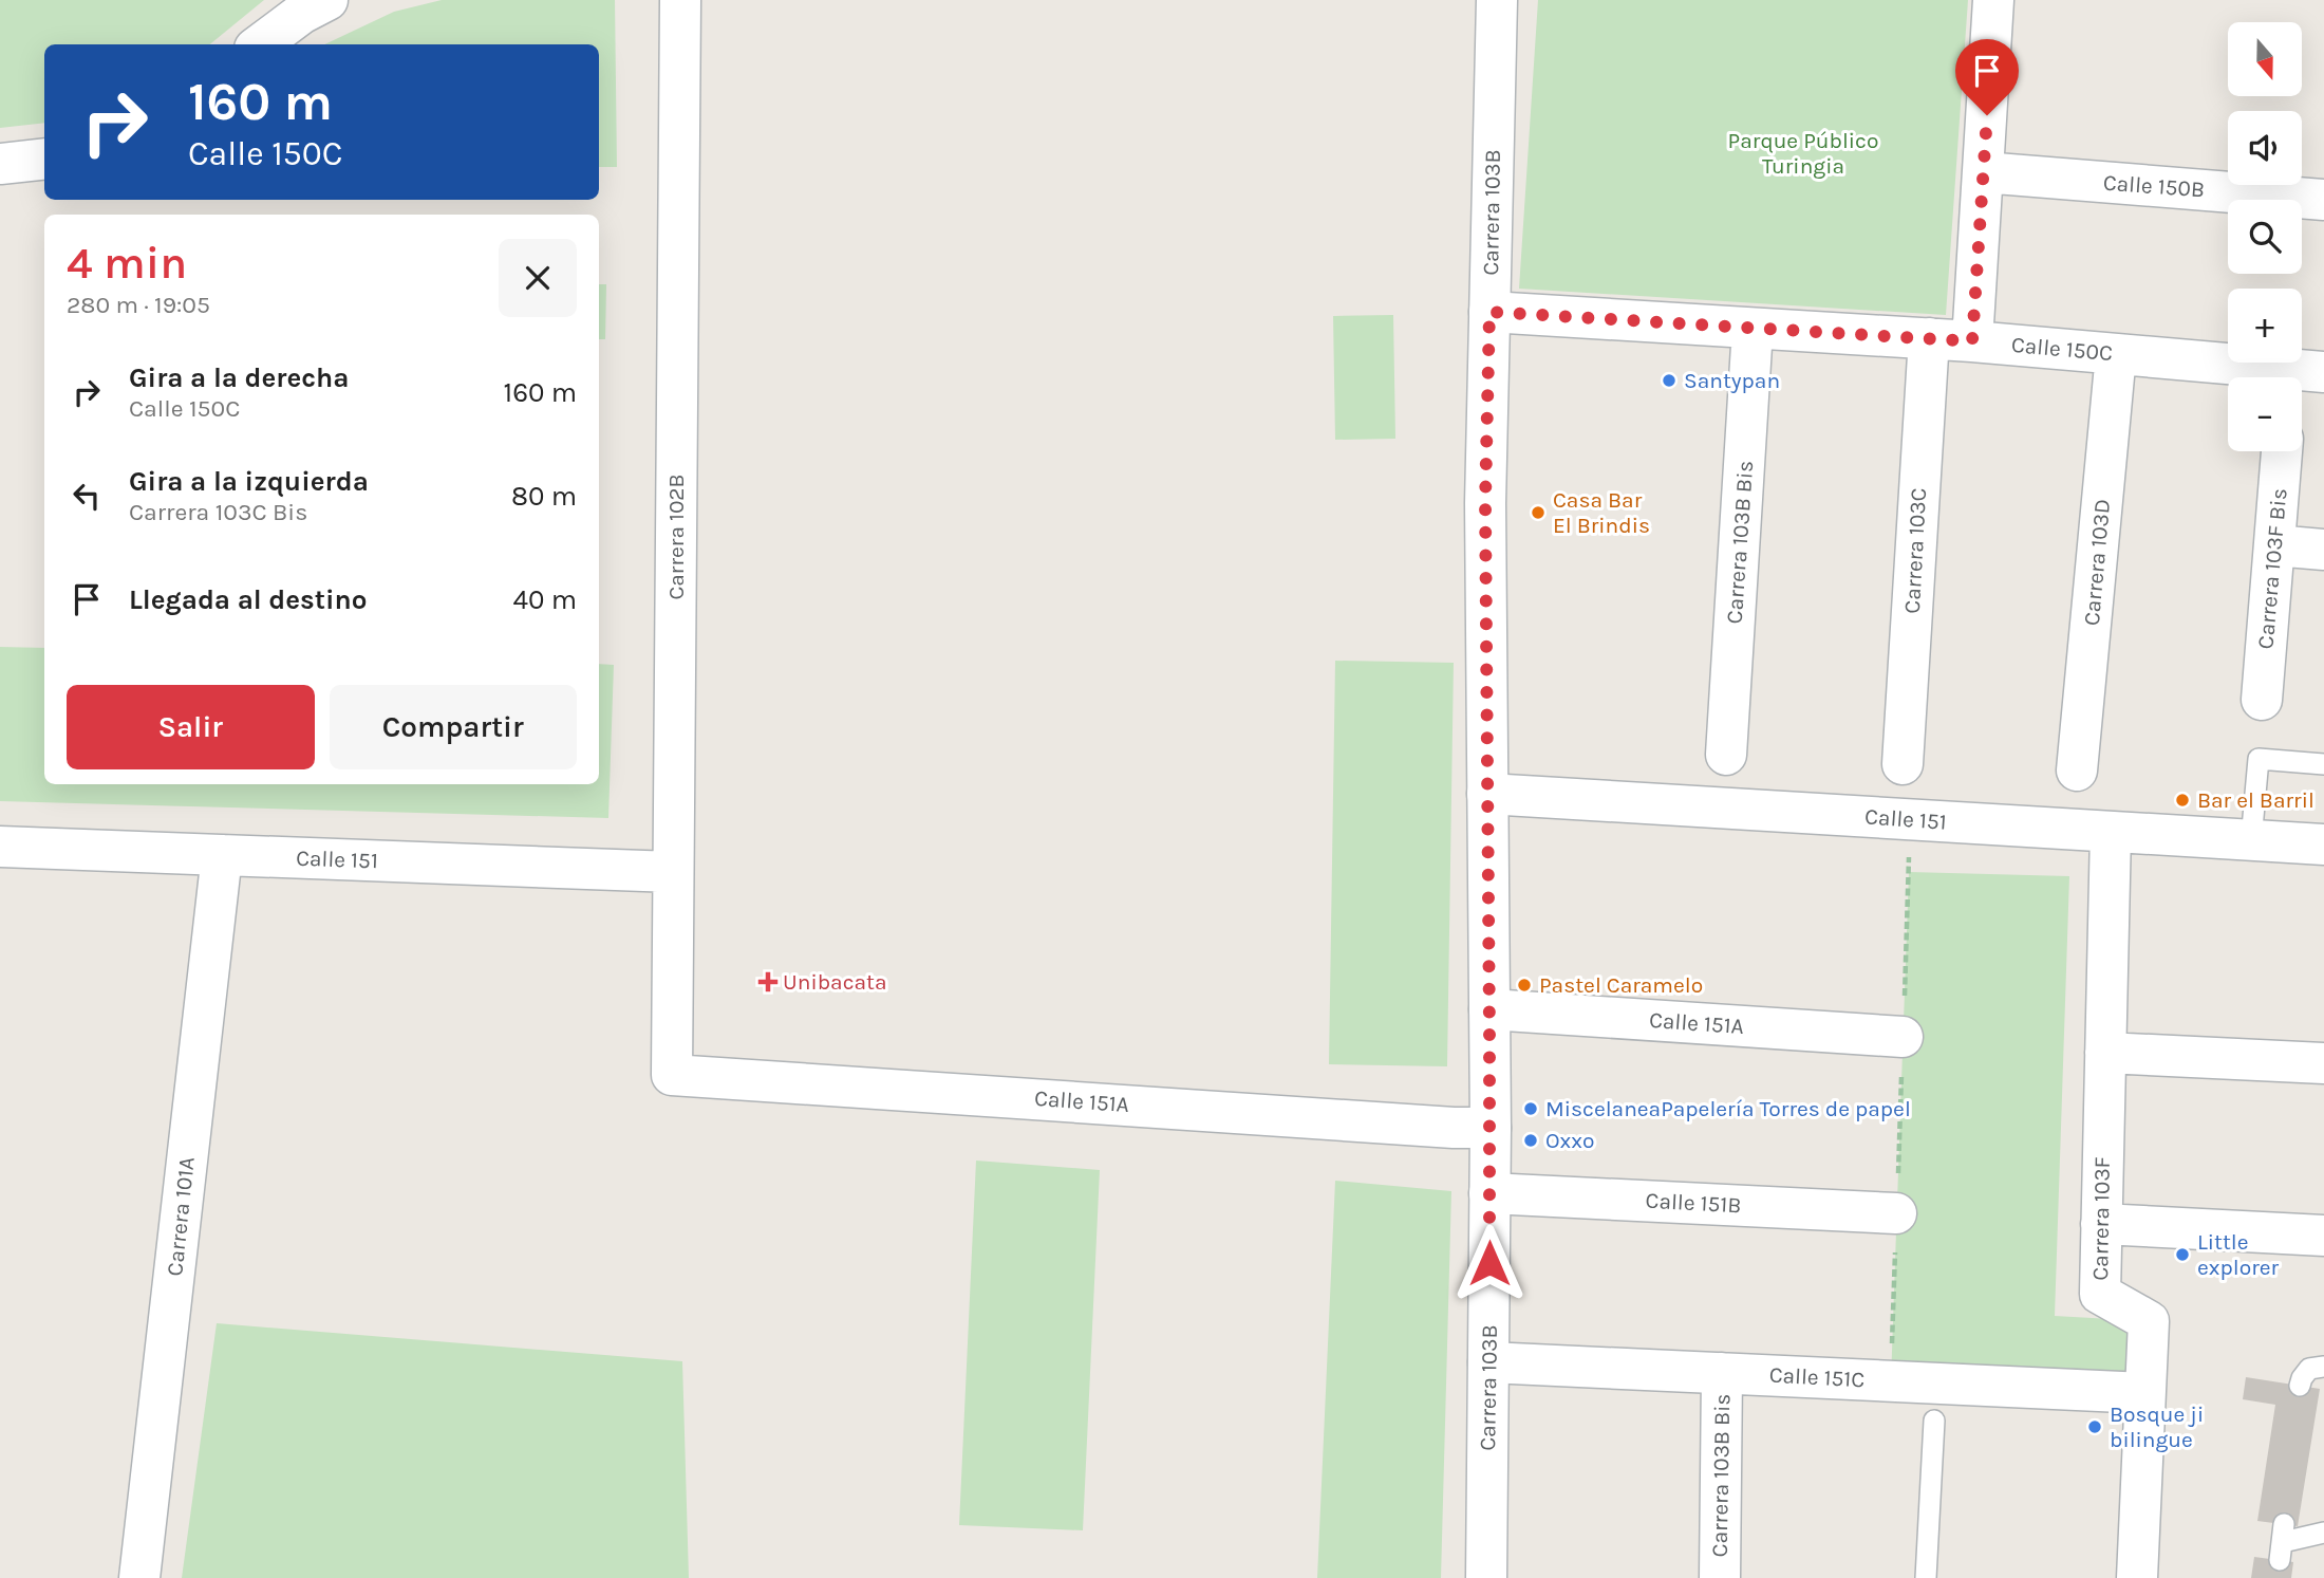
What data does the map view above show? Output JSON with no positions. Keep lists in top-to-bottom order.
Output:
{
  "streets": {
    "street": [
      "Calle 150B",
      "Carrera 103B",
      "Calle 150C",
      "Carrera 102B",
      "Carrera 103B Bis",
      "Carrera 103C",
      "Carrera 103D",
      "Carrera 103F Bis",
      "Calle 151",
      "Calle 151A",
      "Calle 151B",
      "Carrera 101A",
      "Carrera 103F",
      "Calle 151C"
    ]
  },
  "crossings": [
    ["Carrera 103B", "Calle 150C"],
    ["Carrera 103B", "Calle 151"],
    ["Carrera 103B", "Calle 151A"],
    ["Carrera 103B", "Calle 151B"],
    ["Carrera 103B", "Calle 151C"],
    ["Calle 150C", "Carrera 103B Bis"],
    ["Calle 150C", "Carrera 103C"],
    ["Calle 150C", "Carrera 103D"],
    ["Carrera 102B", "Calle 151"],
    ["Carrera 102B", "Calle 151A"],
    ["Carrera 103B Bis", "Calle 151C"],
    ["Calle 151", "Carrera 101A"],
    ["Calle 151", "Carrera 103F"],
    ["Carrera 103F", "Calle 151C"]
  ],
  "parks": ["Parque Público Turingia"],
  "places": {
    "other": [
      "Santypan",
      "Casa Bar El Brindis",
      "Bar el Barril",
      "Pastel Caramelo",
      "MiscelaneaPapelería Torres de papel",
      "Oxxo",
      "Little explorer",
      "Bosque ji bilingue"
    ],
    "health": ["Unibacata"]
  },
  "north": "bottom",
  "page": {
    "map_buttons": ["+", "−"],
    "turn": ["160 m", "Calle 150C"],
    "heading": ["4 min", "280 m · 19:05"],
    "list": [
      {
        "name": "Gira a la derecha",
        "note": "Calle 150C",
        "value": "160 m"
      },
      {
        "name": "Gira a la izquierda",
        "note": "Carrera 103C Bis",
        "value": "80 m"
      },
      {
        "name": "Llegada al destino",
        "value": "40 m"
      }
    ],
    "buttons": ["Salir", "Compartir"]
  }
}
